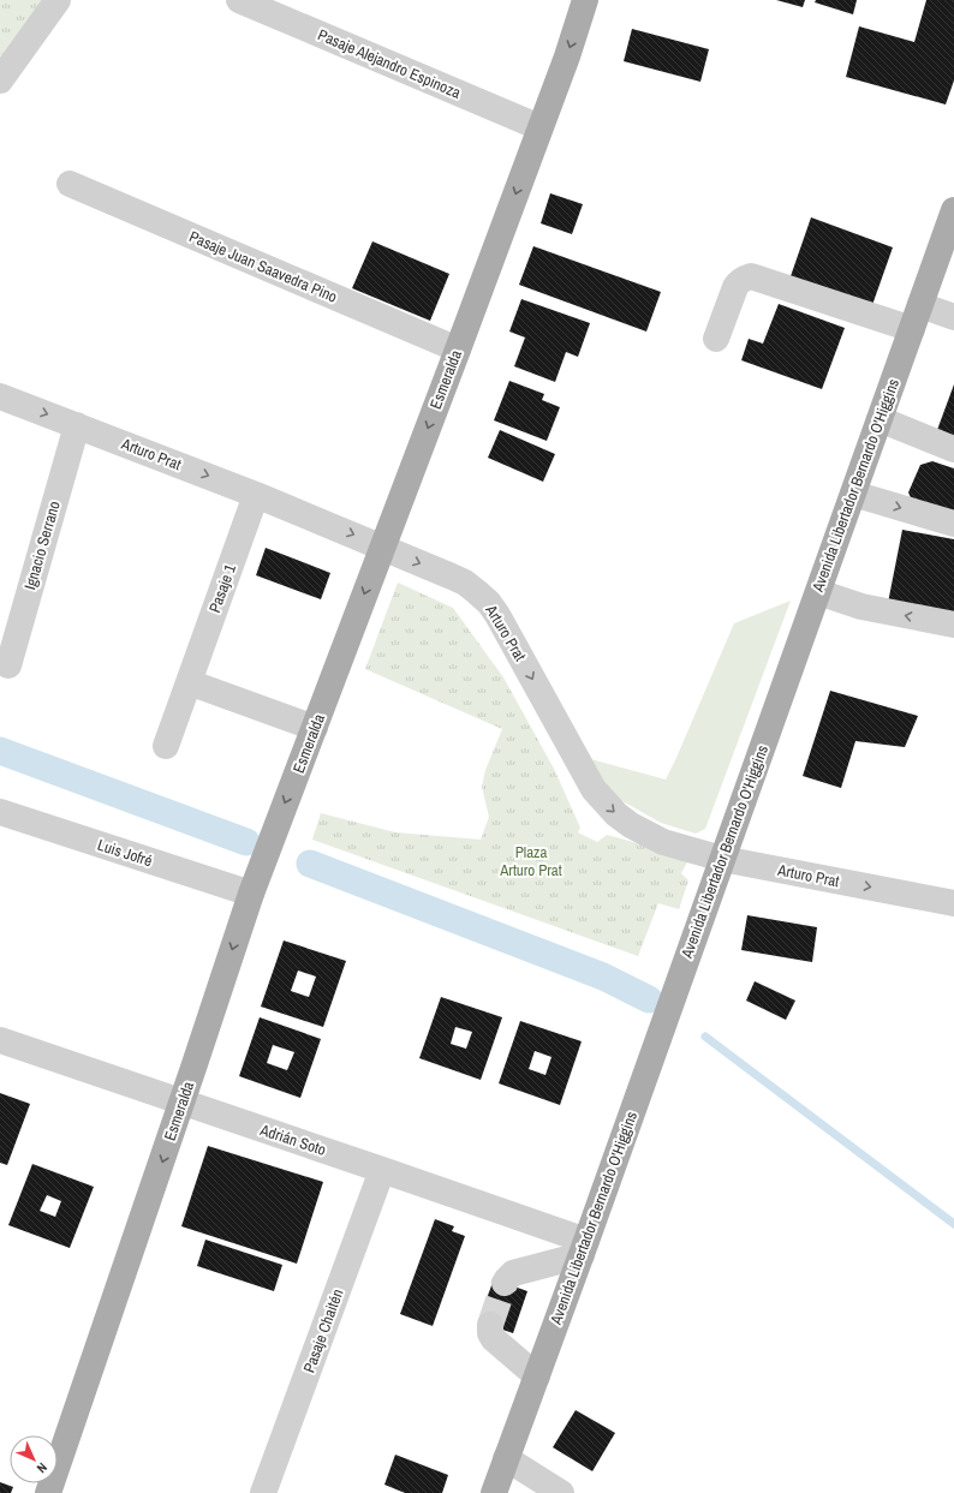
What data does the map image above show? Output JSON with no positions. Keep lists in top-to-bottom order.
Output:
{
  "streets": {
    "main road": ["Esmeralda", "Avenida Libertador Bernardo O'Higgins"],
    "street": [
      "Pasaje Alejandro Espinoza",
      "Pasaje Juan Saavedra Pino",
      "Arturo Prat",
      "Ignacio Serrano",
      "Pasaje 1",
      "Luis Jofré",
      "Adrián Soto",
      "Pasaje Chaitén"
    ]
  },
  "crossings": [
    ["Pasaje Alejandro Espinoza", "Esmeralda"],
    ["Pasaje Juan Saavedra Pino", "Esmeralda"],
    ["Esmeralda", "Arturo Prat"],
    ["Esmeralda", "Luis Jofré"],
    ["Esmeralda", "Adrián Soto"],
    ["Arturo Prat", "Avenida Libertador Bernardo O'Higgins"],
    ["Arturo Prat", "Ignacio Serrano"],
    ["Arturo Prat", "Pasaje 1"],
    ["Avenida Libertador Bernardo O'Higgins", "Adrián Soto"],
    ["Adrián Soto", "Pasaje Chaitén"]
  ],
  "one_way": ["Esmeralda", "Arturo Prat"],
  "parks": ["Plaza Arturo Prat"],
  "north": "bottom right"
}
